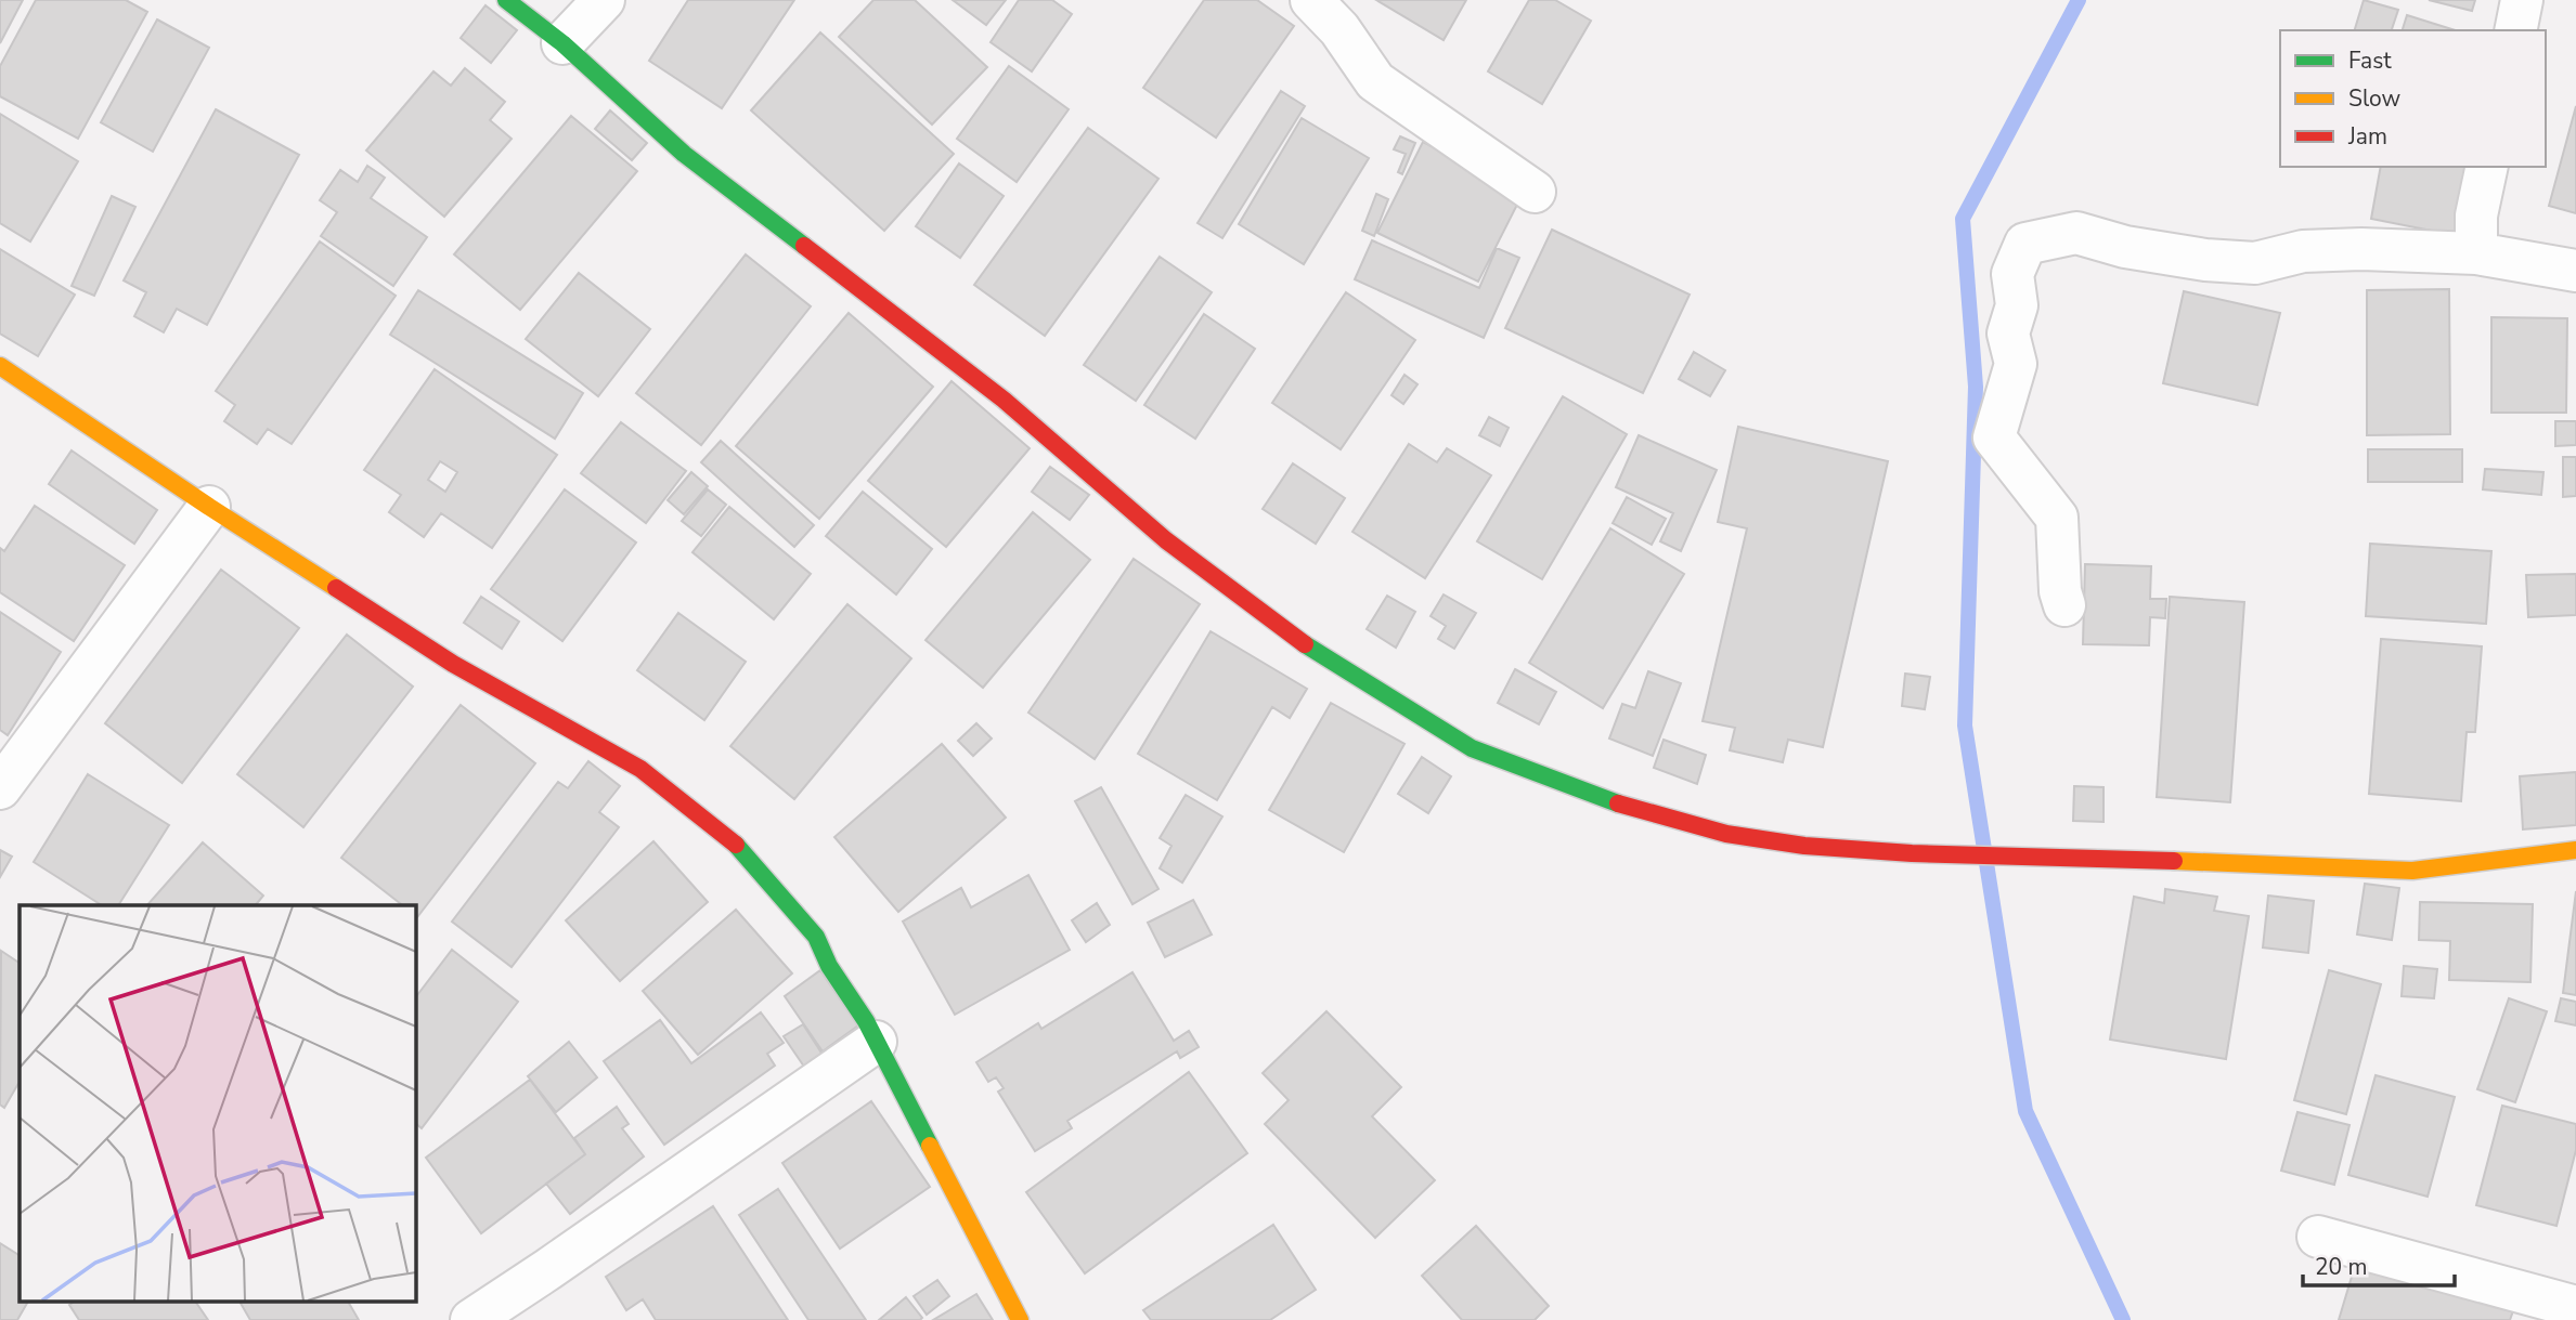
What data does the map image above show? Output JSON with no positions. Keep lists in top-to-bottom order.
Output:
{
  "legend": ["Fast", "Slow", "Jam"],
  "scale_bar": "20 m"
}
